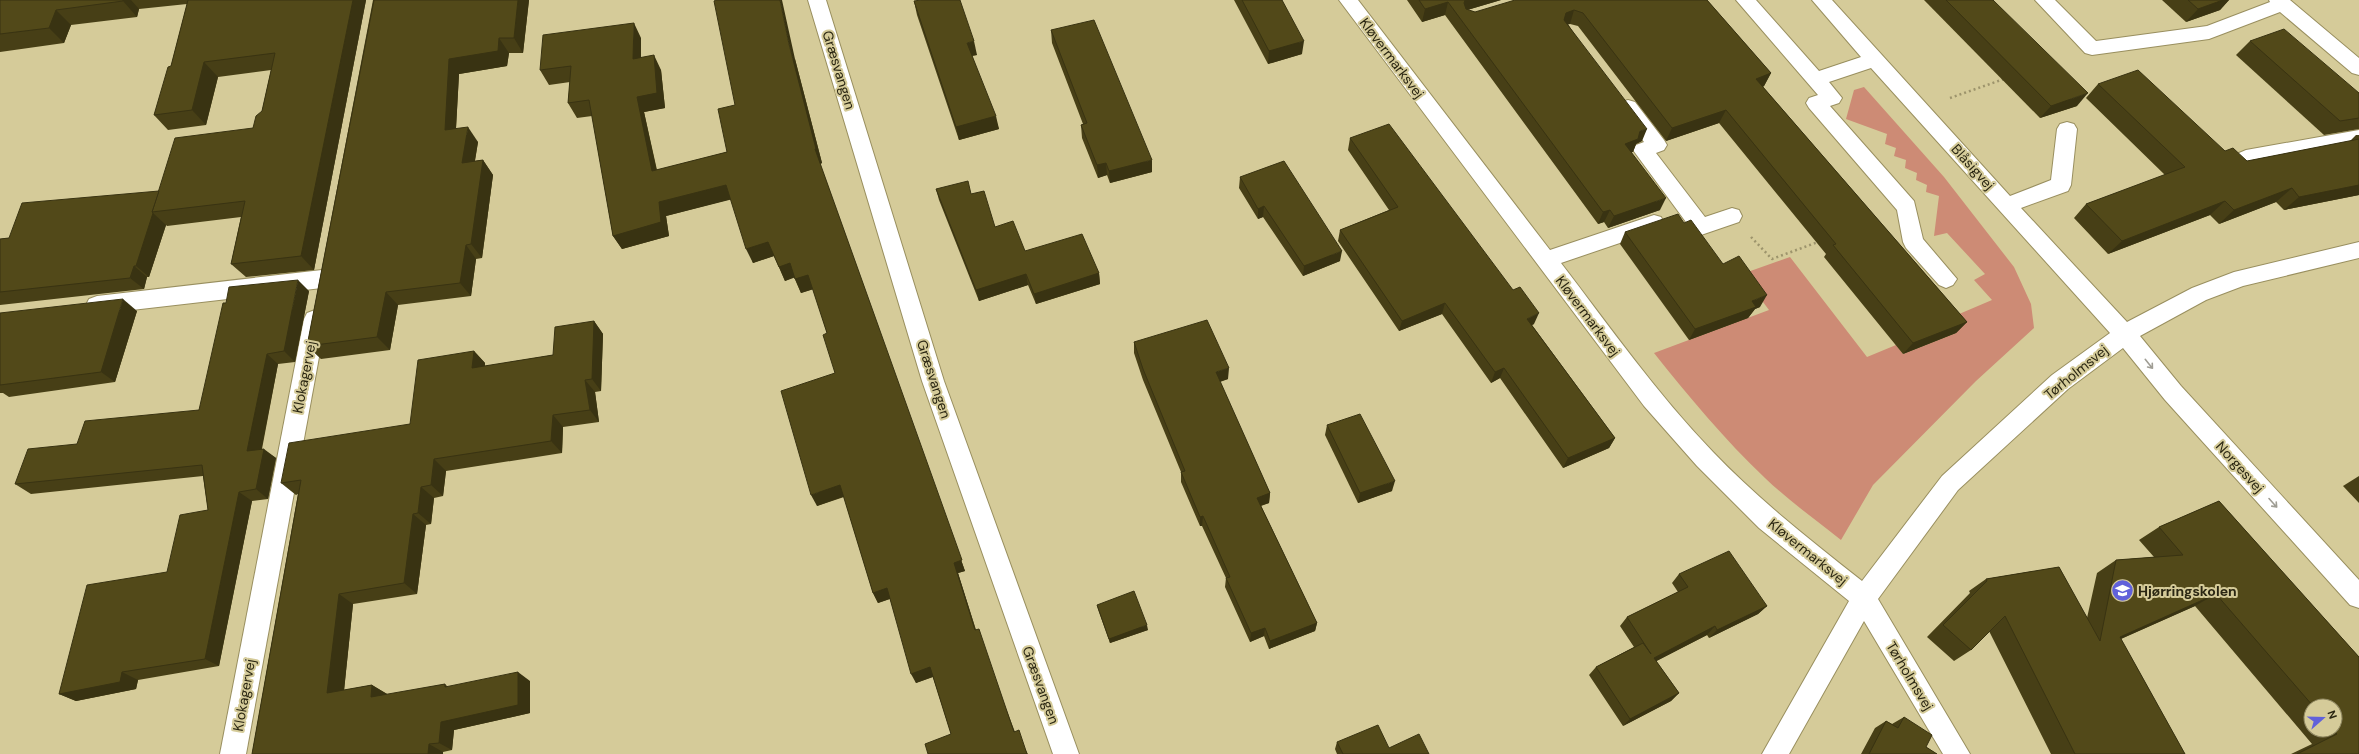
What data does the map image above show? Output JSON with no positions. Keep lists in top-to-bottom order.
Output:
{
  "streets": {
    "street": [
      "Kløvermarksvej",
      "Græsvangen",
      "Blåsigvej",
      "Tørholmsvej",
      "Klokagervej",
      "Norgesvej"
    ]
  },
  "crossings": [
    ["Kløvermarksvej", "Tørholmsvej"],
    ["Blåsigvej", "Tørholmsvej"],
    ["Blåsigvej", "Norgesvej"],
    ["Tørholmsvej", "Norgesvej"]
  ],
  "one_way": ["Norgesvej"],
  "places": {
    "school or university": ["Hjørringskolen"]
  },
  "north": "right"
}
